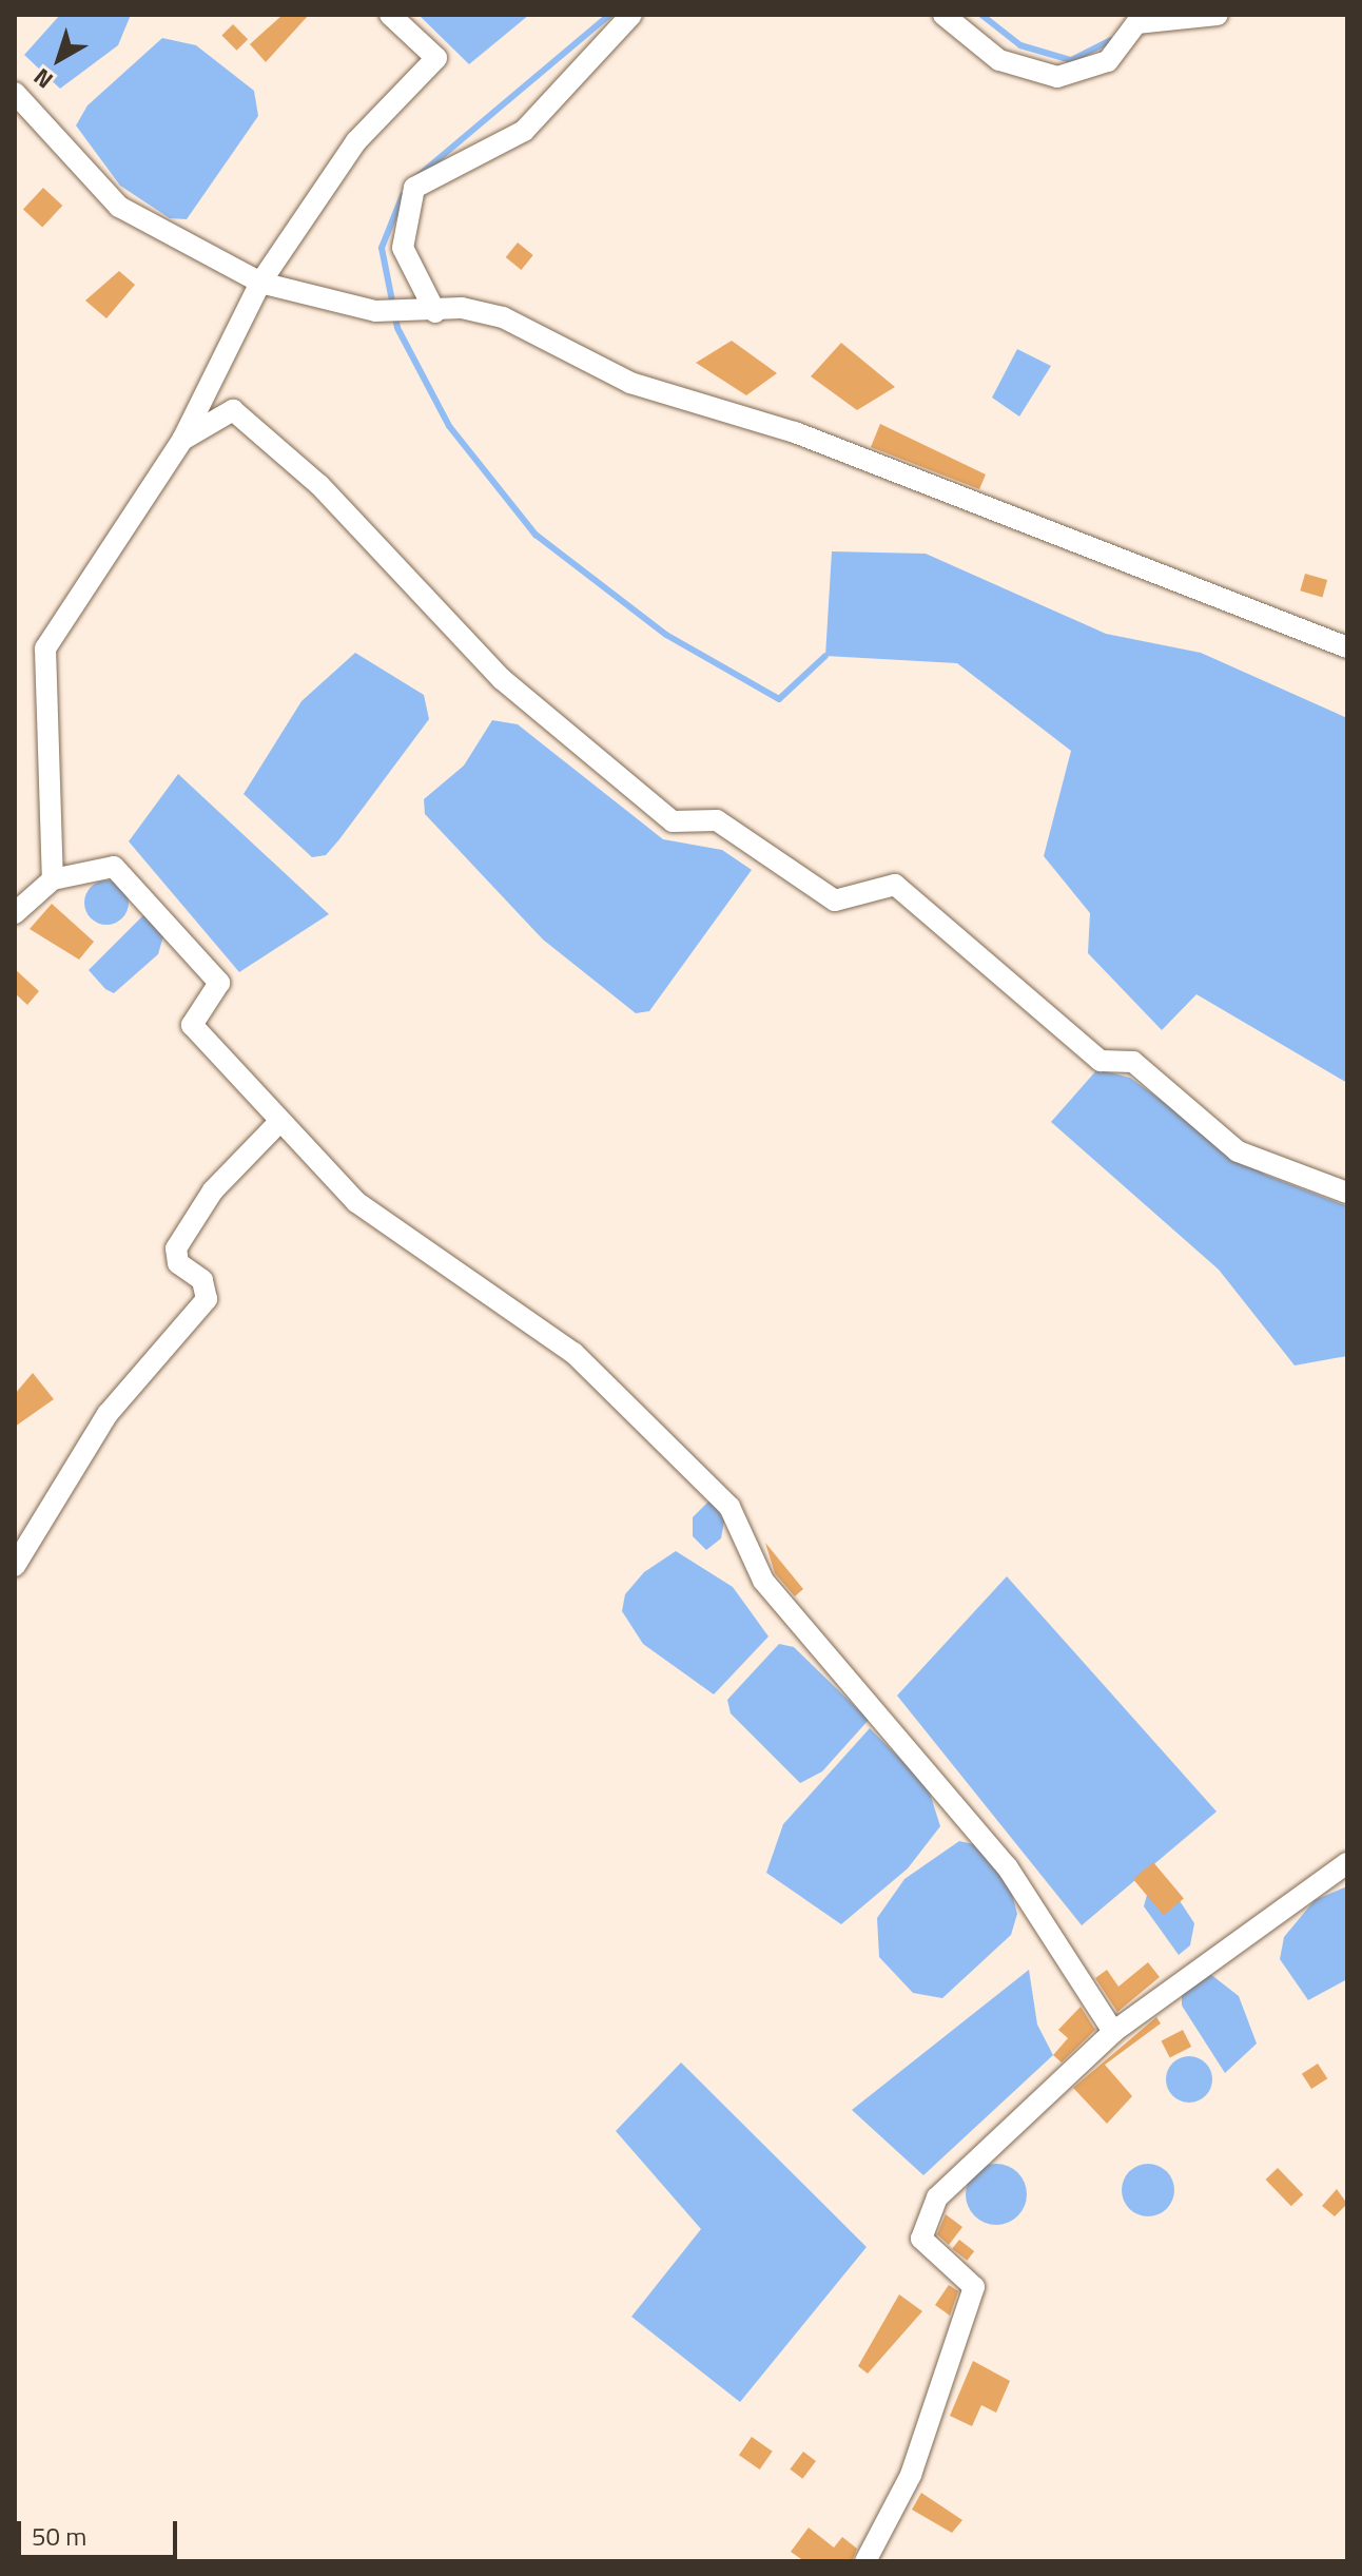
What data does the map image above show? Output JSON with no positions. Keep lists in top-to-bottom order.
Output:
{
  "scale_bar": "50 m",
  "north": "bottom left"
}
